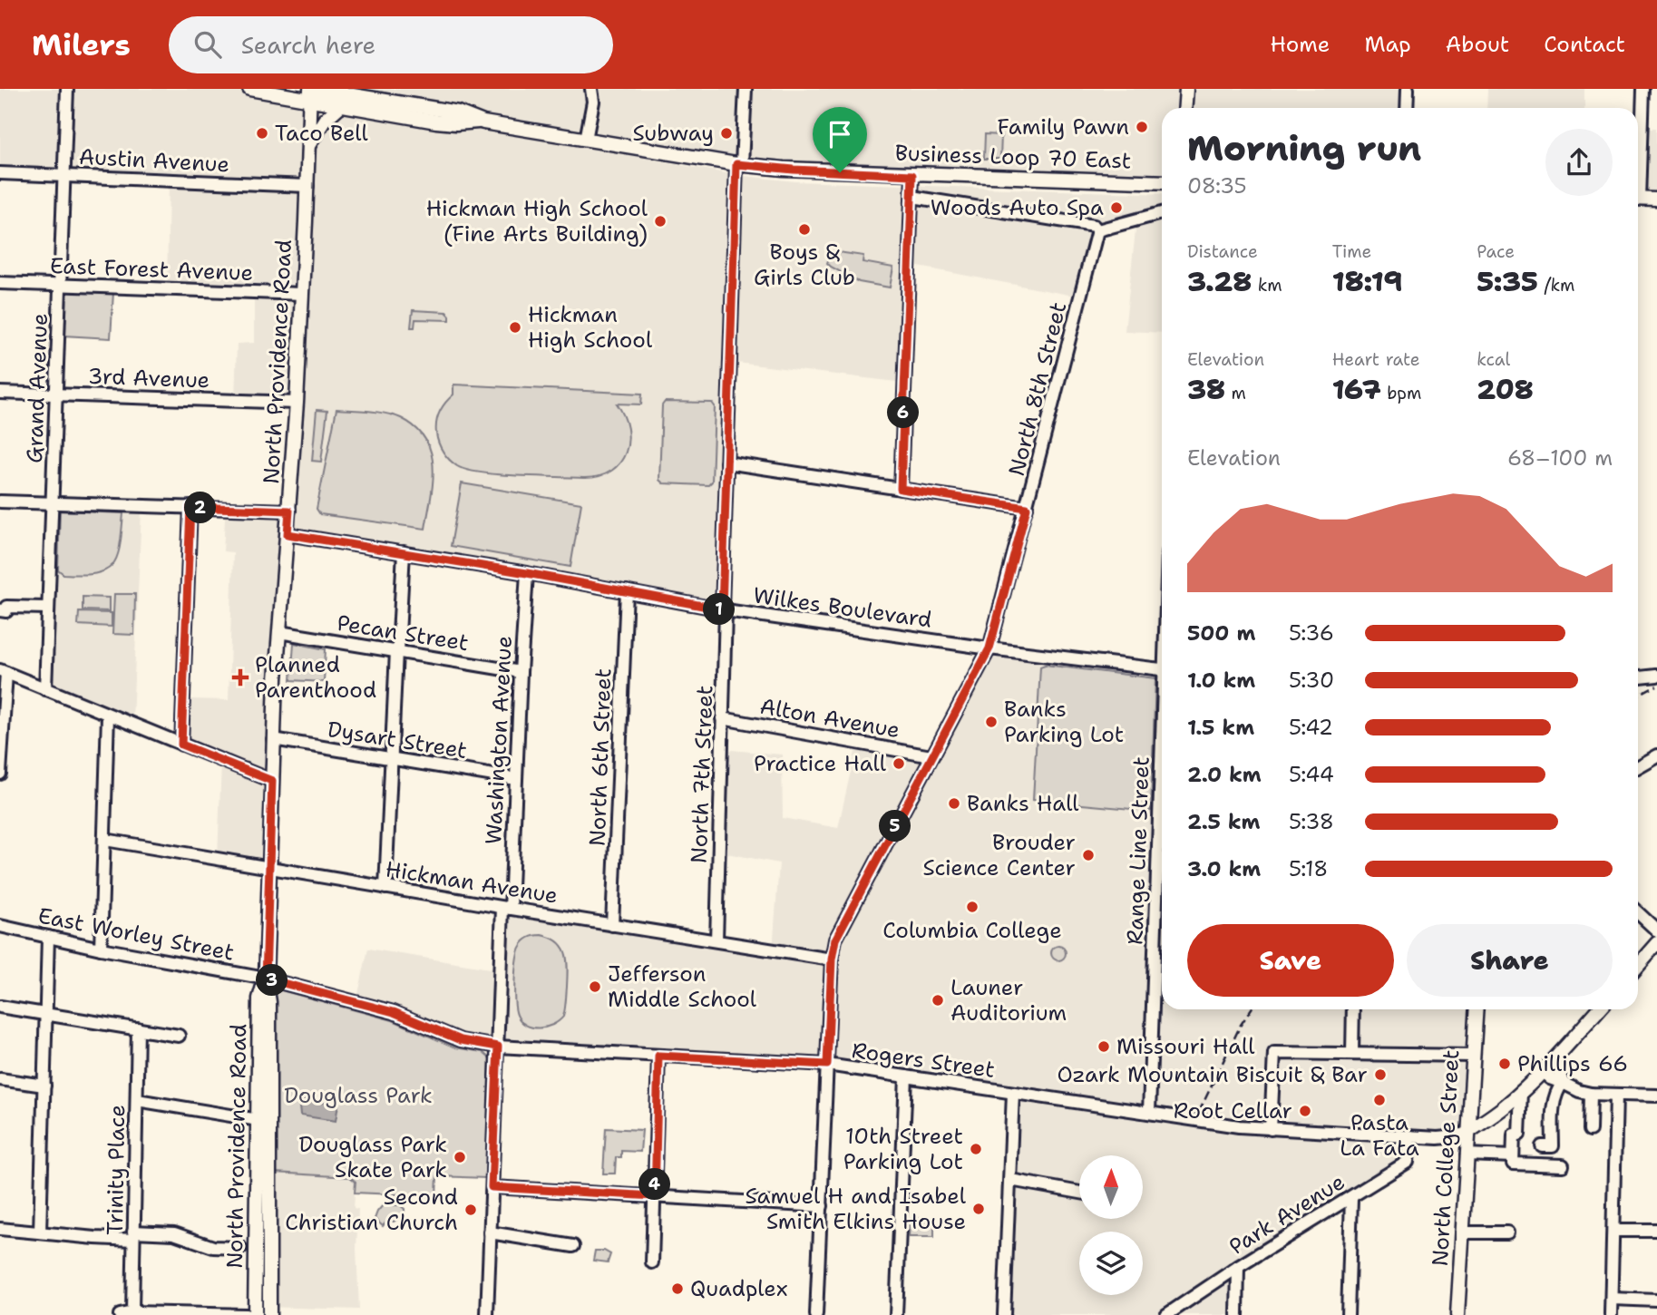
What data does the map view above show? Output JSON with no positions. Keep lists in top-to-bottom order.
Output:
{
  "streets": {
    "main road": ["Business Loop 70 East", "North Providence Road", "North College Street"],
    "street": [
      "Austin Avenue",
      "East Forest Avenue",
      "3rd Avenue",
      "Grand Avenue",
      "North 8th Street",
      "Wilkes Boulevard",
      "Pecan Street",
      "Alton Avenue",
      "Dysart Street",
      "Washington Avenue",
      "North 6th Street",
      "North 7th Street",
      "Range Line Street",
      "Hickman Avenue",
      "East Worley Street",
      "Rogers Street",
      "Trinity Place",
      "Park Avenue"
    ]
  },
  "crossings": [
    ["Business Loop 70 East", "North Providence Road"],
    ["Business Loop 70 East", "North 7th Street"],
    ["Austin Avenue", "North Providence Road"],
    ["Austin Avenue", "Grand Avenue"],
    ["East Forest Avenue", "North Providence Road"],
    ["East Forest Avenue", "Grand Avenue"],
    ["North Providence Road", "3rd Avenue"],
    ["North Providence Road", "Wilkes Boulevard"],
    ["North Providence Road", "Pecan Street"],
    ["North Providence Road", "Dysart Street"],
    ["North Providence Road", "Hickman Avenue"],
    ["North Providence Road", "East Worley Street"],
    ["North Providence Road", "Rogers Street"],
    ["3rd Avenue", "Grand Avenue"],
    ["North 8th Street", "Wilkes Boulevard"],
    ["North 8th Street", "Alton Avenue"],
    ["North 8th Street", "Hickman Avenue"],
    ["North 8th Street", "Rogers Street"],
    ["Wilkes Boulevard", "Washington Avenue"],
    ["Wilkes Boulevard", "North 6th Street"],
    ["Wilkes Boulevard", "North 7th Street"],
    ["Pecan Street", "Washington Avenue"],
    ["Alton Avenue", "North 7th Street"],
    ["Dysart Street", "Washington Avenue"],
    ["Washington Avenue", "Hickman Avenue"],
    ["Washington Avenue", "Rogers Street"],
    ["North 6th Street", "Hickman Avenue"],
    ["North 7th Street", "Hickman Avenue"],
    ["Range Line Street", "Rogers Street"],
    ["East Worley Street", "Rogers Street"],
    ["Rogers Street", "North College Street"],
    ["Rogers Street", "Park Avenue"]
  ],
  "parks": ["Douglass Park"],
  "places": {
    "other": [
      "Family Pawn",
      "Taco Bell",
      "Subway",
      "Woods Auto Spa",
      "Hickman High School (Fine Arts Building)",
      "Boys & Girls Club",
      "Hickman High School",
      "Banks Parking Lot",
      "Practice Hall",
      "Banks Hall",
      "Brouder Science Center",
      "Columbia College",
      "Jefferson Middle School",
      "Launer Auditorium",
      "Missouri Hall",
      "Phillips 66",
      "Ozark Mountain Biscuit & Bar",
      "Pasta La Fata",
      "Root Cellar",
      "10th Street Parking Lot",
      "Douglass Park Skate Park",
      "Samuel H and Isabel Smith Elkins House",
      "Second Christian Church",
      "Quadplex"
    ],
    "health": ["Planned Parenthood"]
  },
  "north": "top",
  "page": {
    "header": "Milers",
    "search": "Search here",
    "nav": [
      "Home",
      "Map",
      "About",
      "Contact"
    ],
    "heading": ["Morning run", "08:35"],
    "stats": [
      ["Distance", "3.28 km"],
      ["Time", "18:19"],
      ["Pace", "5:35 /km"],
      ["Elevation", "38 m"],
      ["Heart rate", "167 bpm"],
      ["kcal", "208"]
    ],
    "pins": [
      "6",
      "2",
      "1",
      "5",
      "3",
      "4"
    ],
    "chart": ["Elevation", "68–100 m"],
    "list": [
      {
        "name": "500 m",
        "note": "5:36"
      },
      {
        "name": "1.0 km",
        "note": "5:30"
      },
      {
        "name": "1.5 km",
        "note": "5:42"
      },
      {
        "name": "2.0 km",
        "note": "5:44"
      },
      {
        "name": "2.5 km",
        "note": "5:38"
      },
      {
        "name": "3.0 km",
        "note": "5:18"
      }
    ],
    "buttons": ["Save", "Share"]
  }
}
